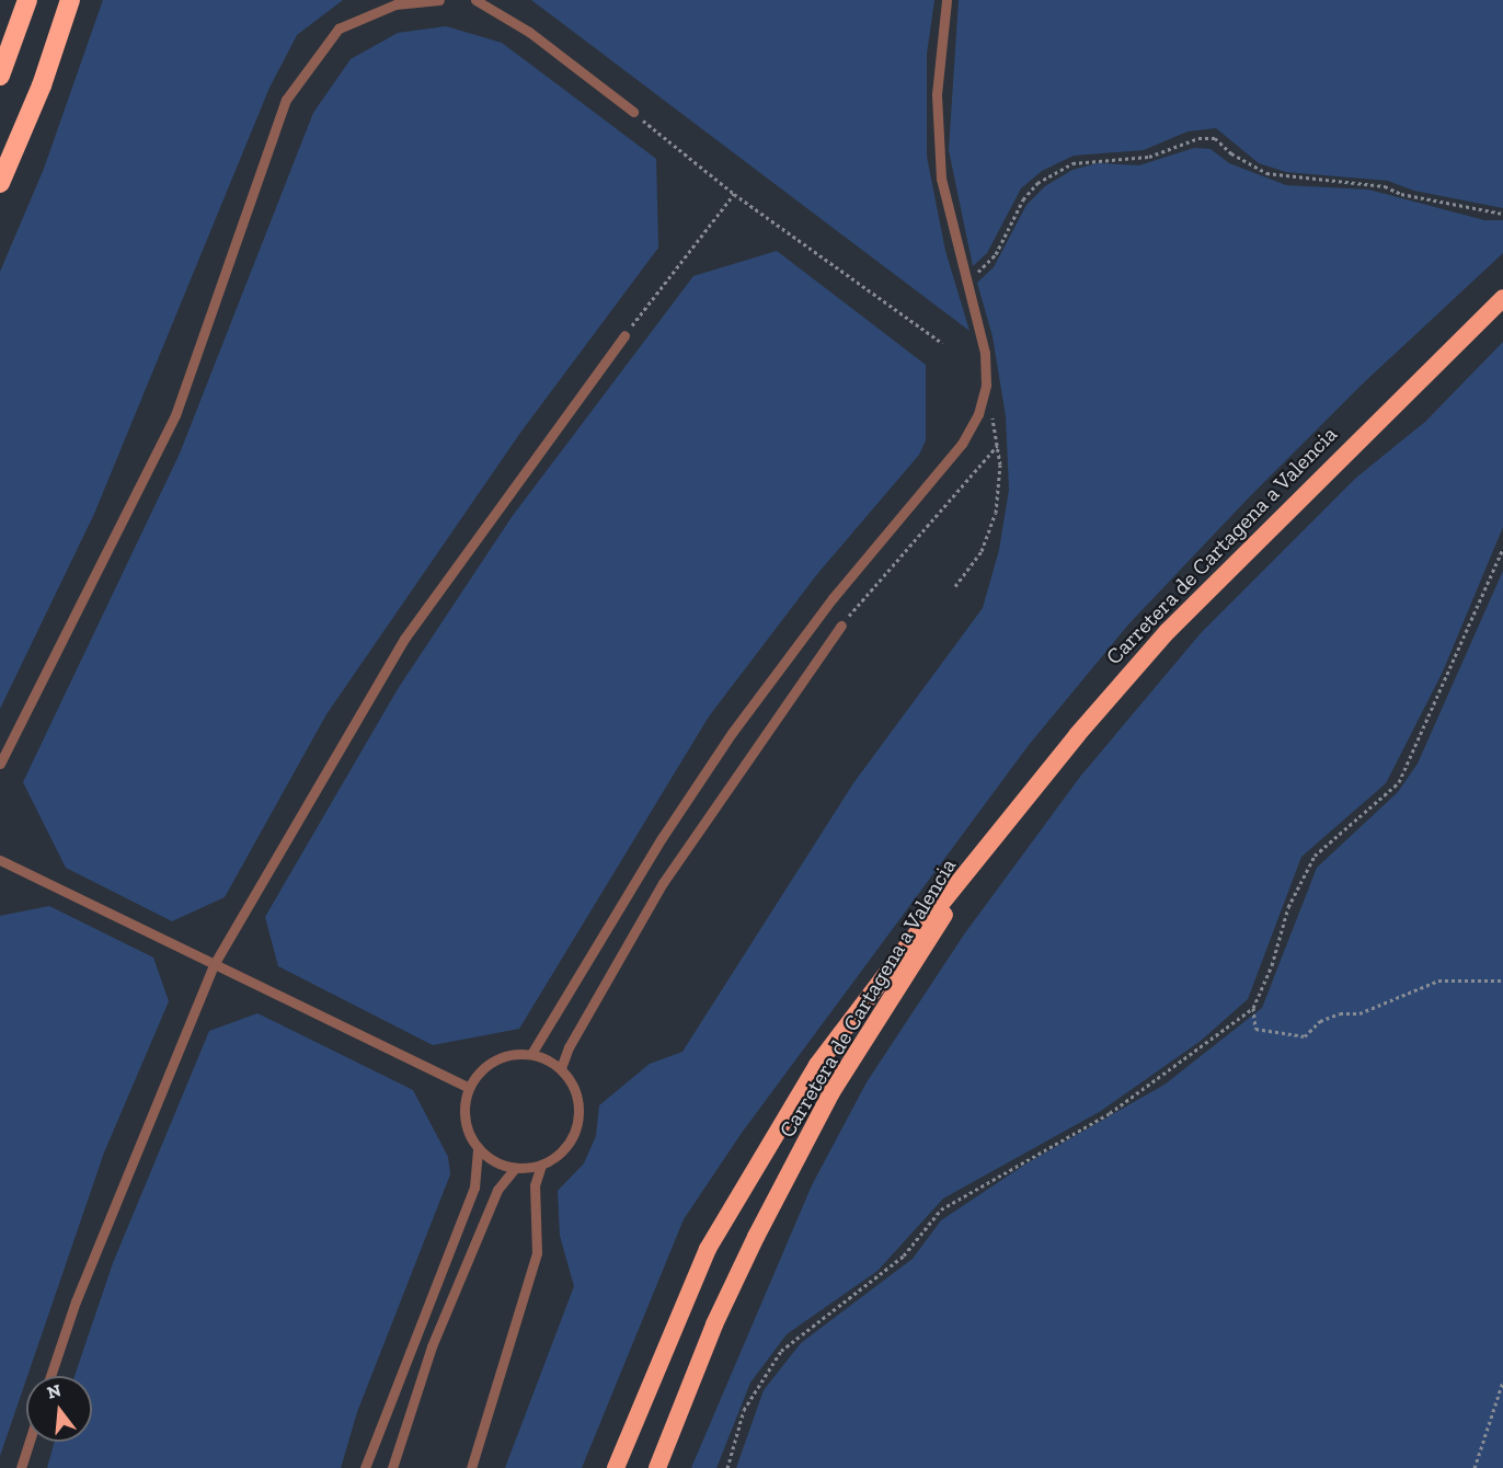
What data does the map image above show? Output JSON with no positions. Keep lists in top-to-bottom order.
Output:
{
  "streets": {
    "highway": ["Carretera de Cartagena a Valencia"]
  },
  "north": "top"
}
